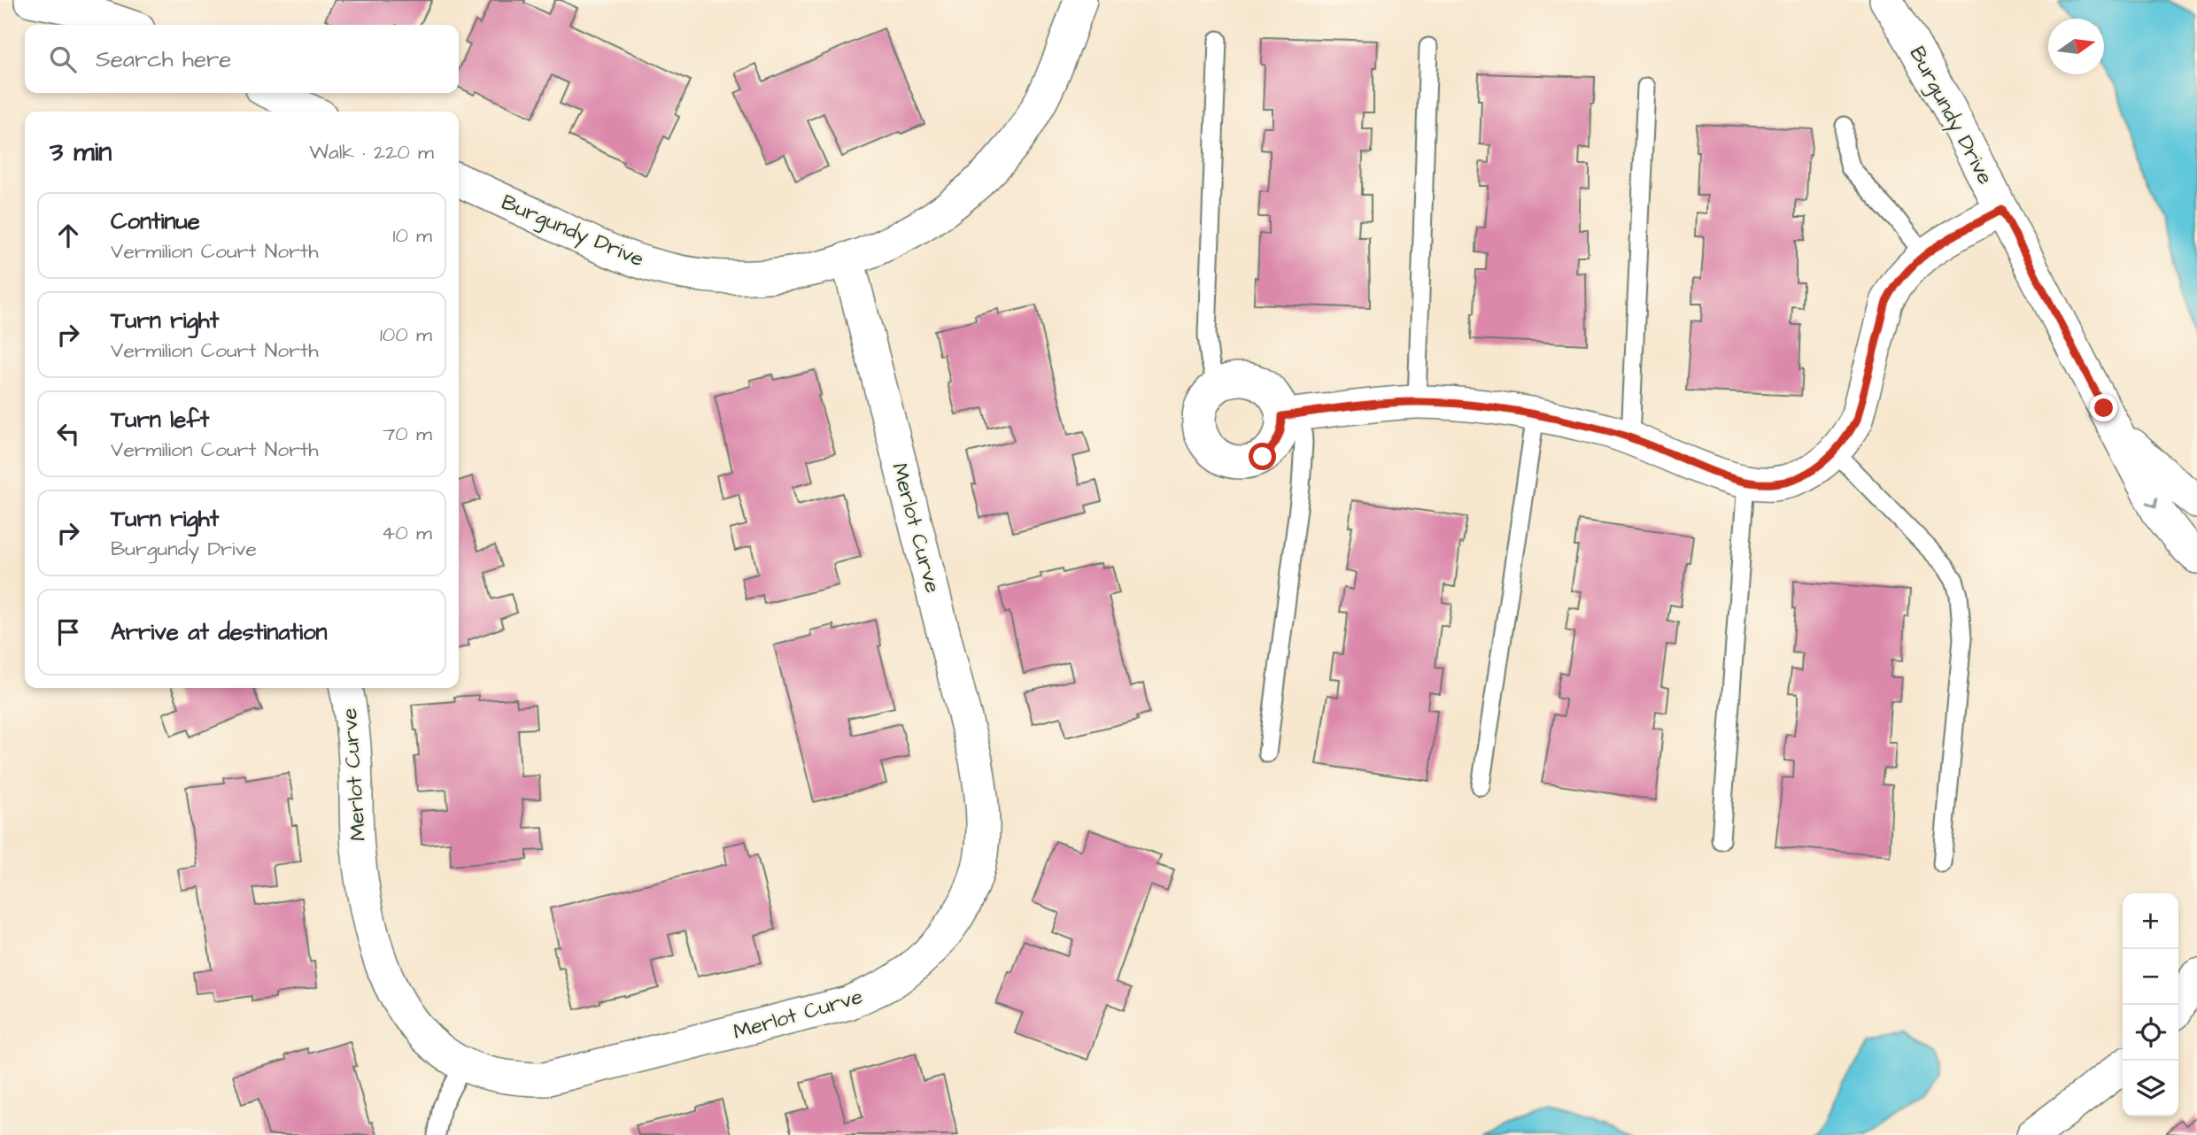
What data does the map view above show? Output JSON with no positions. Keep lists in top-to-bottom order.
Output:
{
  "streets": {
    "street": ["Burgundy Drive", "Merlot Curve"]
  },
  "crossings": [
    ["Burgundy Drive", "Merlot Curve"]
  ],
  "north": "right",
  "page": {
    "search": "Search here",
    "heading": ["3 min", "Walk · 220 m"],
    "list": [
      ["Continue", "Vermilion Court North", "10 m"],
      ["Turn right", "Vermilion Court North", "100 m"],
      ["Turn left", "Vermilion Court North", "70 m"],
      ["Turn right", "Burgundy Drive", "40 m"],
      "Arrive at destination"
    ],
    "map_buttons": ["+", "−"]
  }
}
